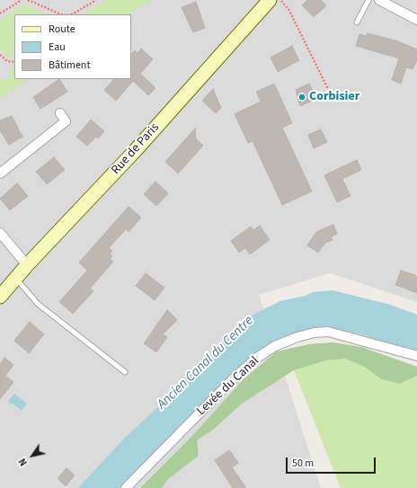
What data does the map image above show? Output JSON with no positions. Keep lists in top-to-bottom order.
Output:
{
  "streets": {
    "main road": ["Rue de Paris"],
    "street": ["Levée du Canal"]
  },
  "water": ["Ancien Canal du Centre"],
  "places": ["Corbisier"],
  "legend": ["Route", "Eau", "Bâtiment"],
  "scale_bar": "50 m",
  "north": "bottom left"
}
